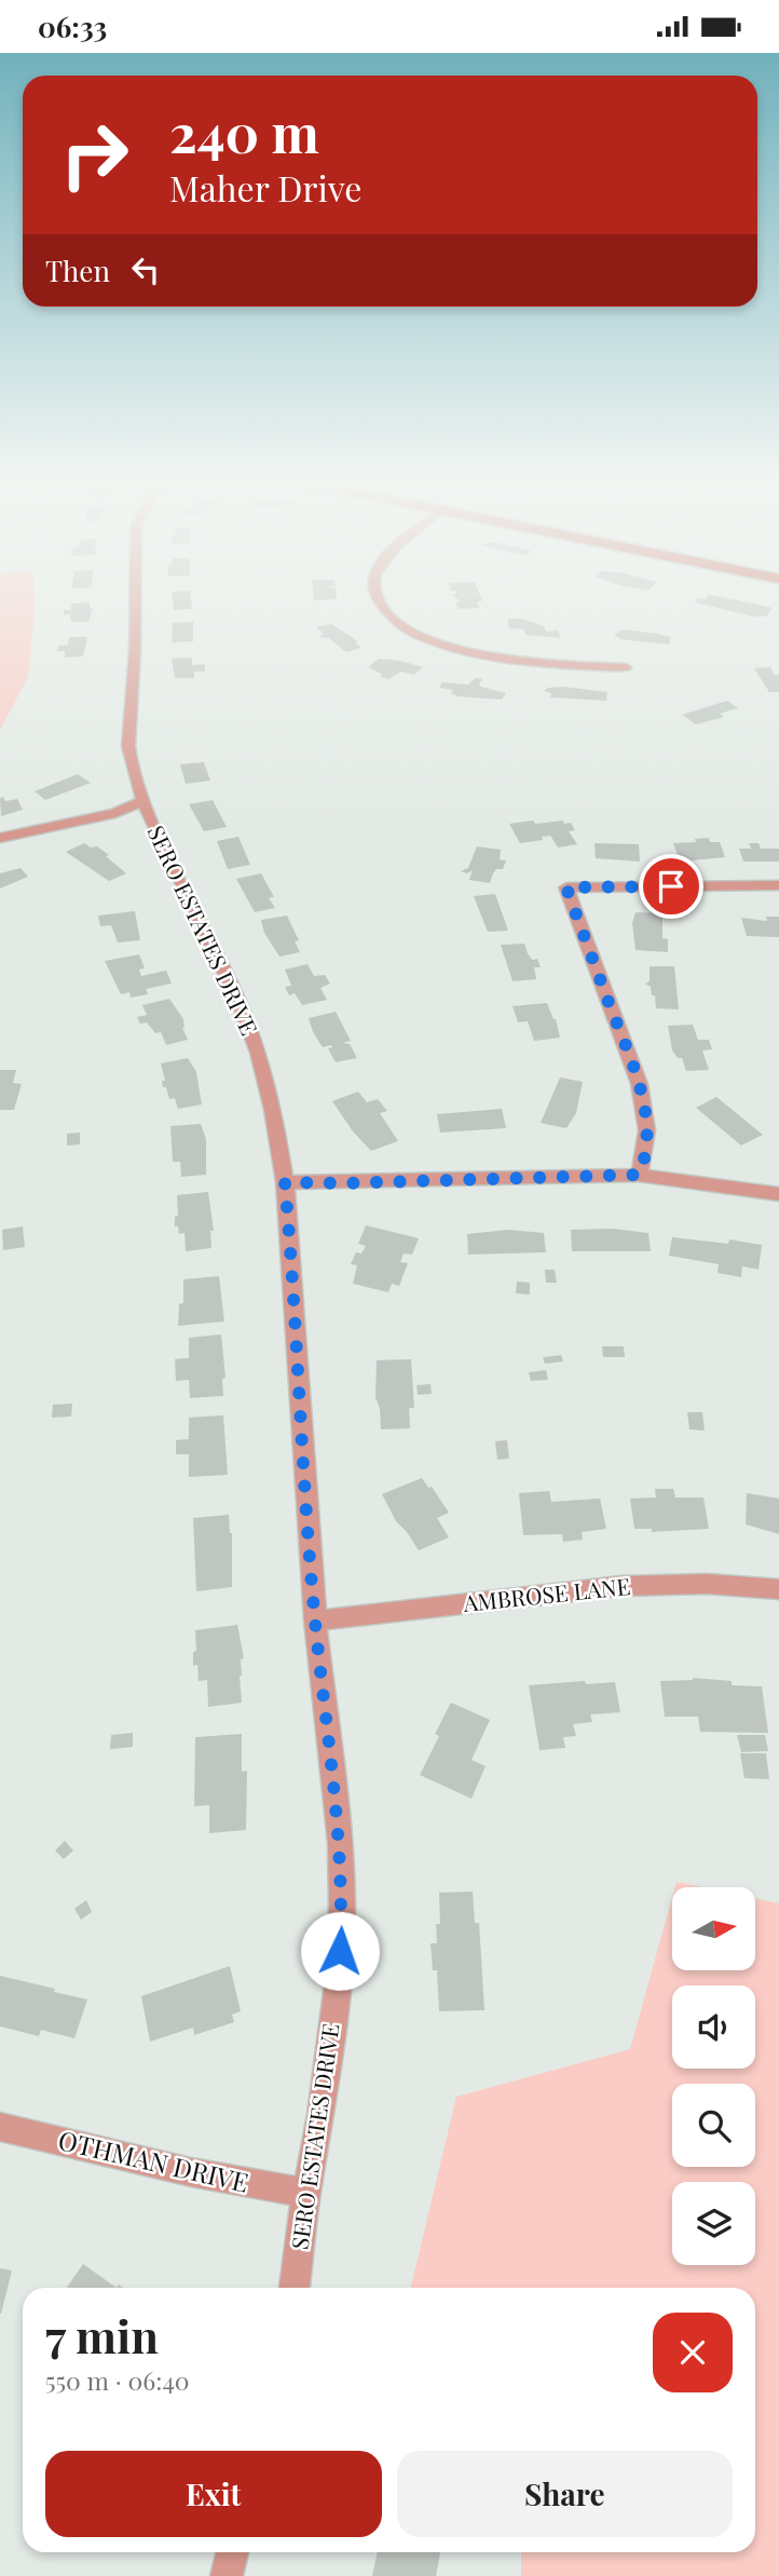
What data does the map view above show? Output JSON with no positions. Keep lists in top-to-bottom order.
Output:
{
  "streets": {
    "street": ["SERO ESTATES DRIVE", "AMBROSE LANE", "OTHMAN DRIVE"]
  },
  "crossings": [
    ["SERO ESTATES DRIVE", "AMBROSE LANE"],
    ["SERO ESTATES DRIVE", "OTHMAN DRIVE"]
  ],
  "north": "right",
  "page": {
    "status": "06:33",
    "turn": ["240 m", "Maher Drive"],
    "then": "Then",
    "heading": ["7 min", "550 m · 06:40"],
    "buttons": ["Exit", "Share"]
  }
}
